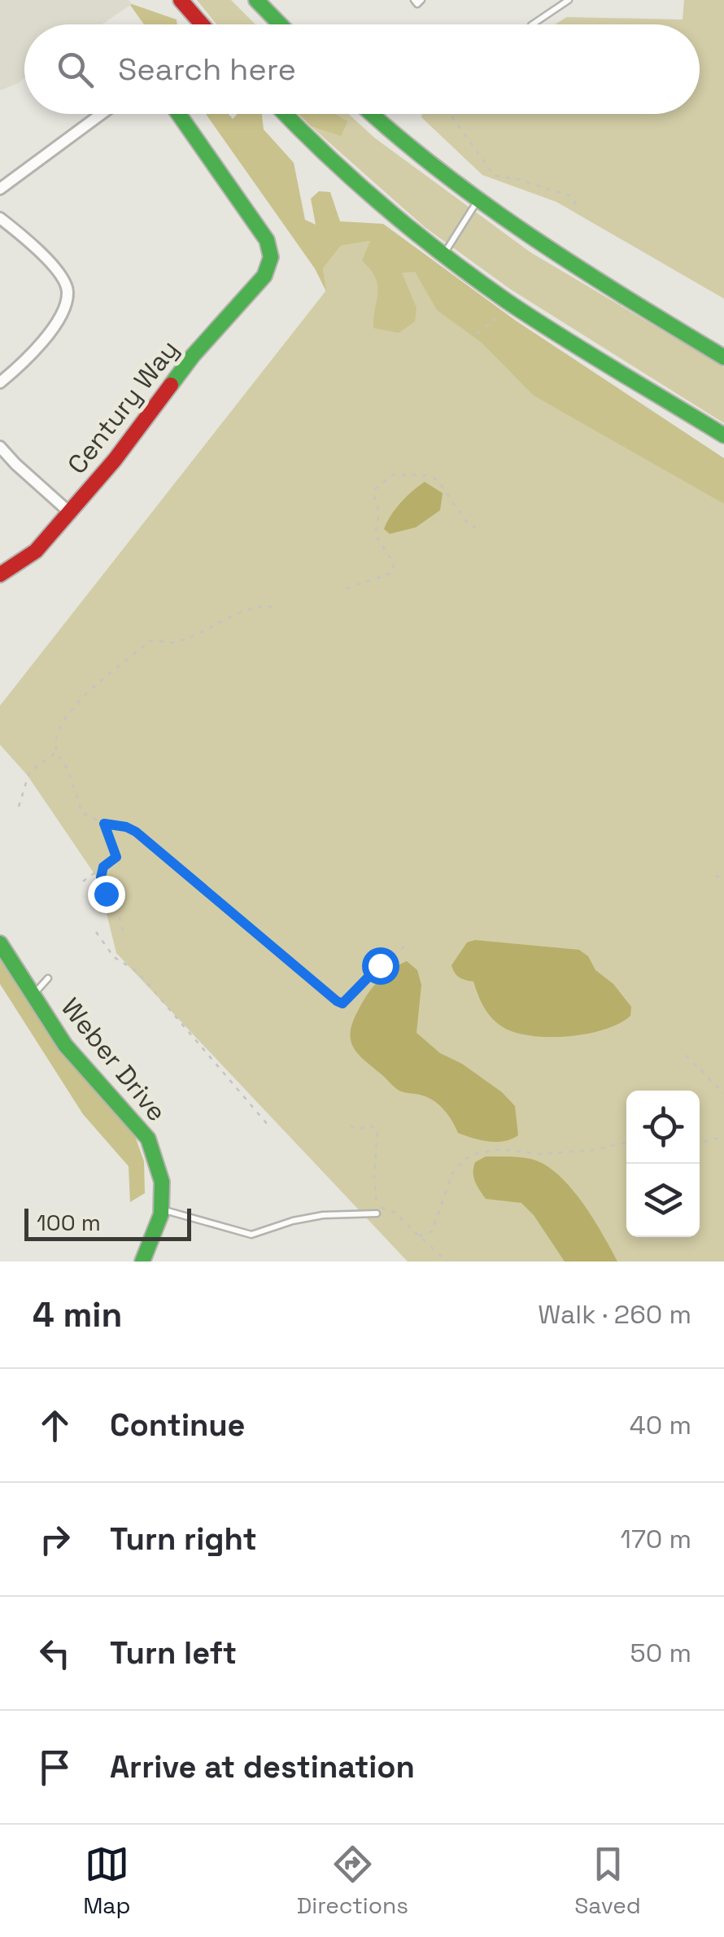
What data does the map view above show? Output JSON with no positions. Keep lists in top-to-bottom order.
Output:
{
  "streets": {
    "main road": ["Century Way", "Weber Drive"]
  },
  "scale_bar": "100 m",
  "page": {
    "search": "Search here",
    "scale": "100 m",
    "heading": ["4 min", "Walk · 260 m"],
    "list": [
      ["Continue", "40 m"],
      ["Turn right", "170 m"],
      ["Turn left", "50 m"],
      "Arrive at destination"
    ],
    "nav": ["Map", "Directions", "Saved"]
  }
}
